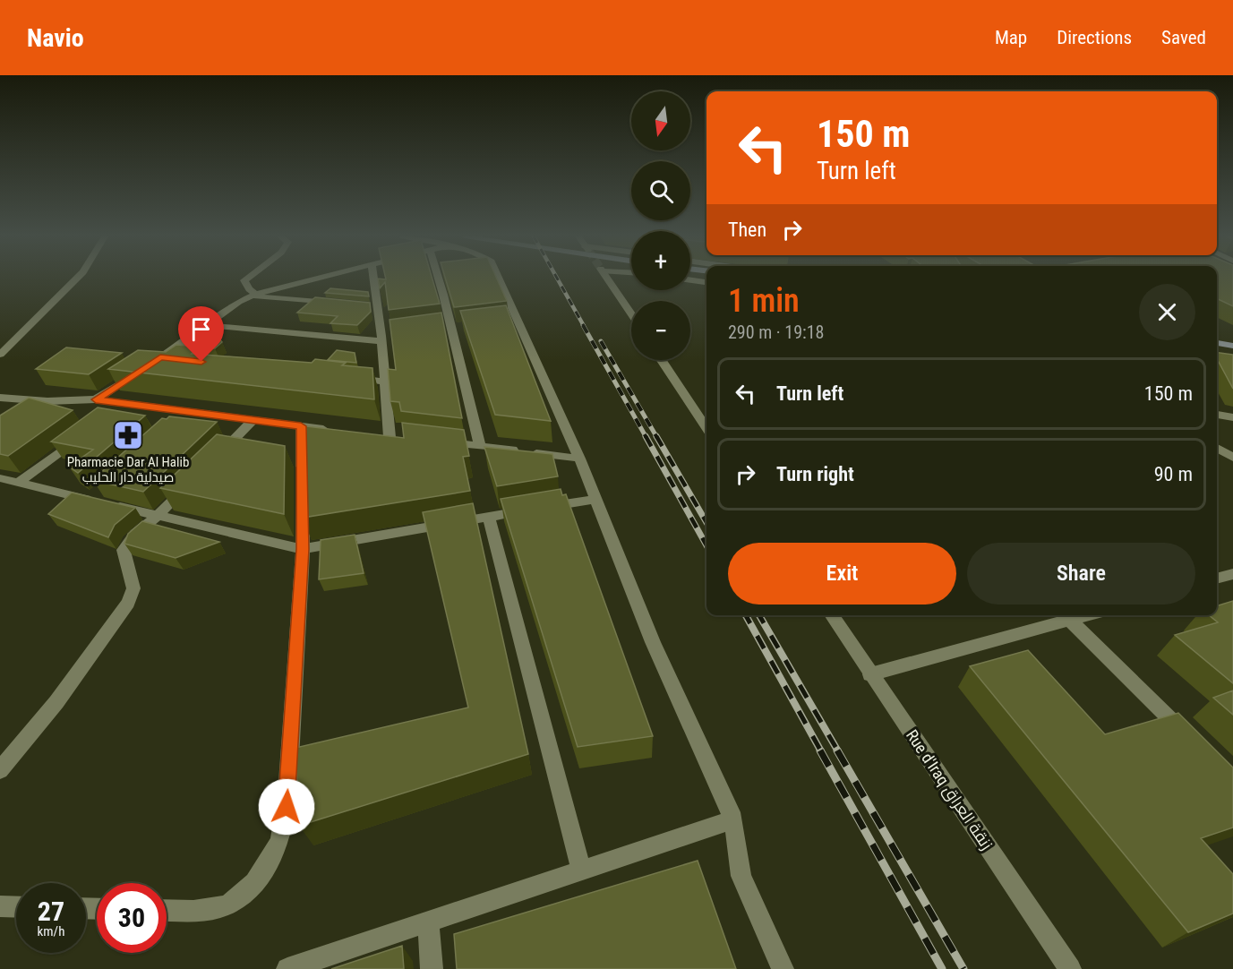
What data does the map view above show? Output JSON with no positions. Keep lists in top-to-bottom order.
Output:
{
  "streets": {
    "street": ["Rue d'Iraq زنقة العراق"]
  },
  "places": {
    "pharmacy": ["Pharmacie Dar Al Halib صيدلية دار الحليب"]
  },
  "north": "bottom",
  "page": {
    "header": "Navio",
    "nav": ["Map", "Directions", "Saved"],
    "map_buttons": ["+", "−"],
    "turn": ["150 m", "Turn left"],
    "then": "Then",
    "heading": ["1 min", "290 m · 19:18"],
    "list": [
      {
        "name": "Turn left",
        "value": "150 m"
      },
      {
        "name": "Turn right",
        "value": "90 m"
      }
    ],
    "buttons": ["Exit", "Share"],
    "speed": "27 km/h",
    "limit": "30"
  }
}
